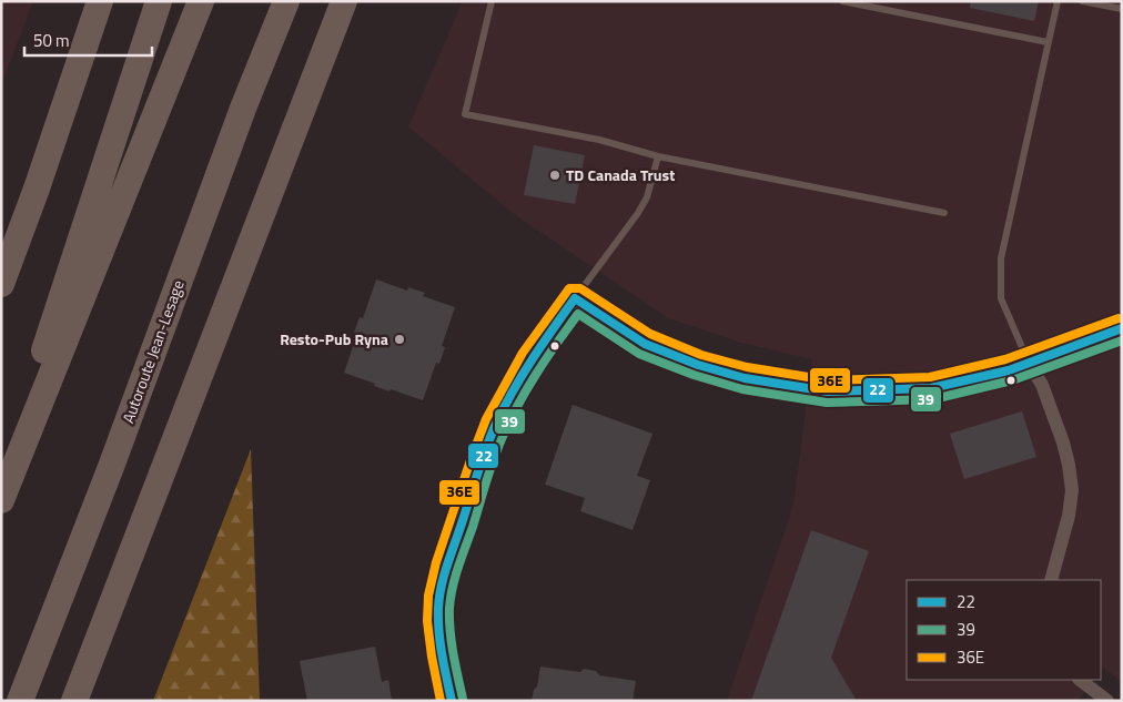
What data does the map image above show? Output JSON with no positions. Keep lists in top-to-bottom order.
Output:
{
  "streets": {
    "highway": ["Autoroute Jean-Lesage"]
  },
  "places": ["TD Canada Trust", "Resto-Pub Ryna"],
  "lines": ["transit line 36E", "transit line 22", "transit line 39"],
  "legend": ["22", "39", "36E"],
  "scale_bar": "50 m"
}
